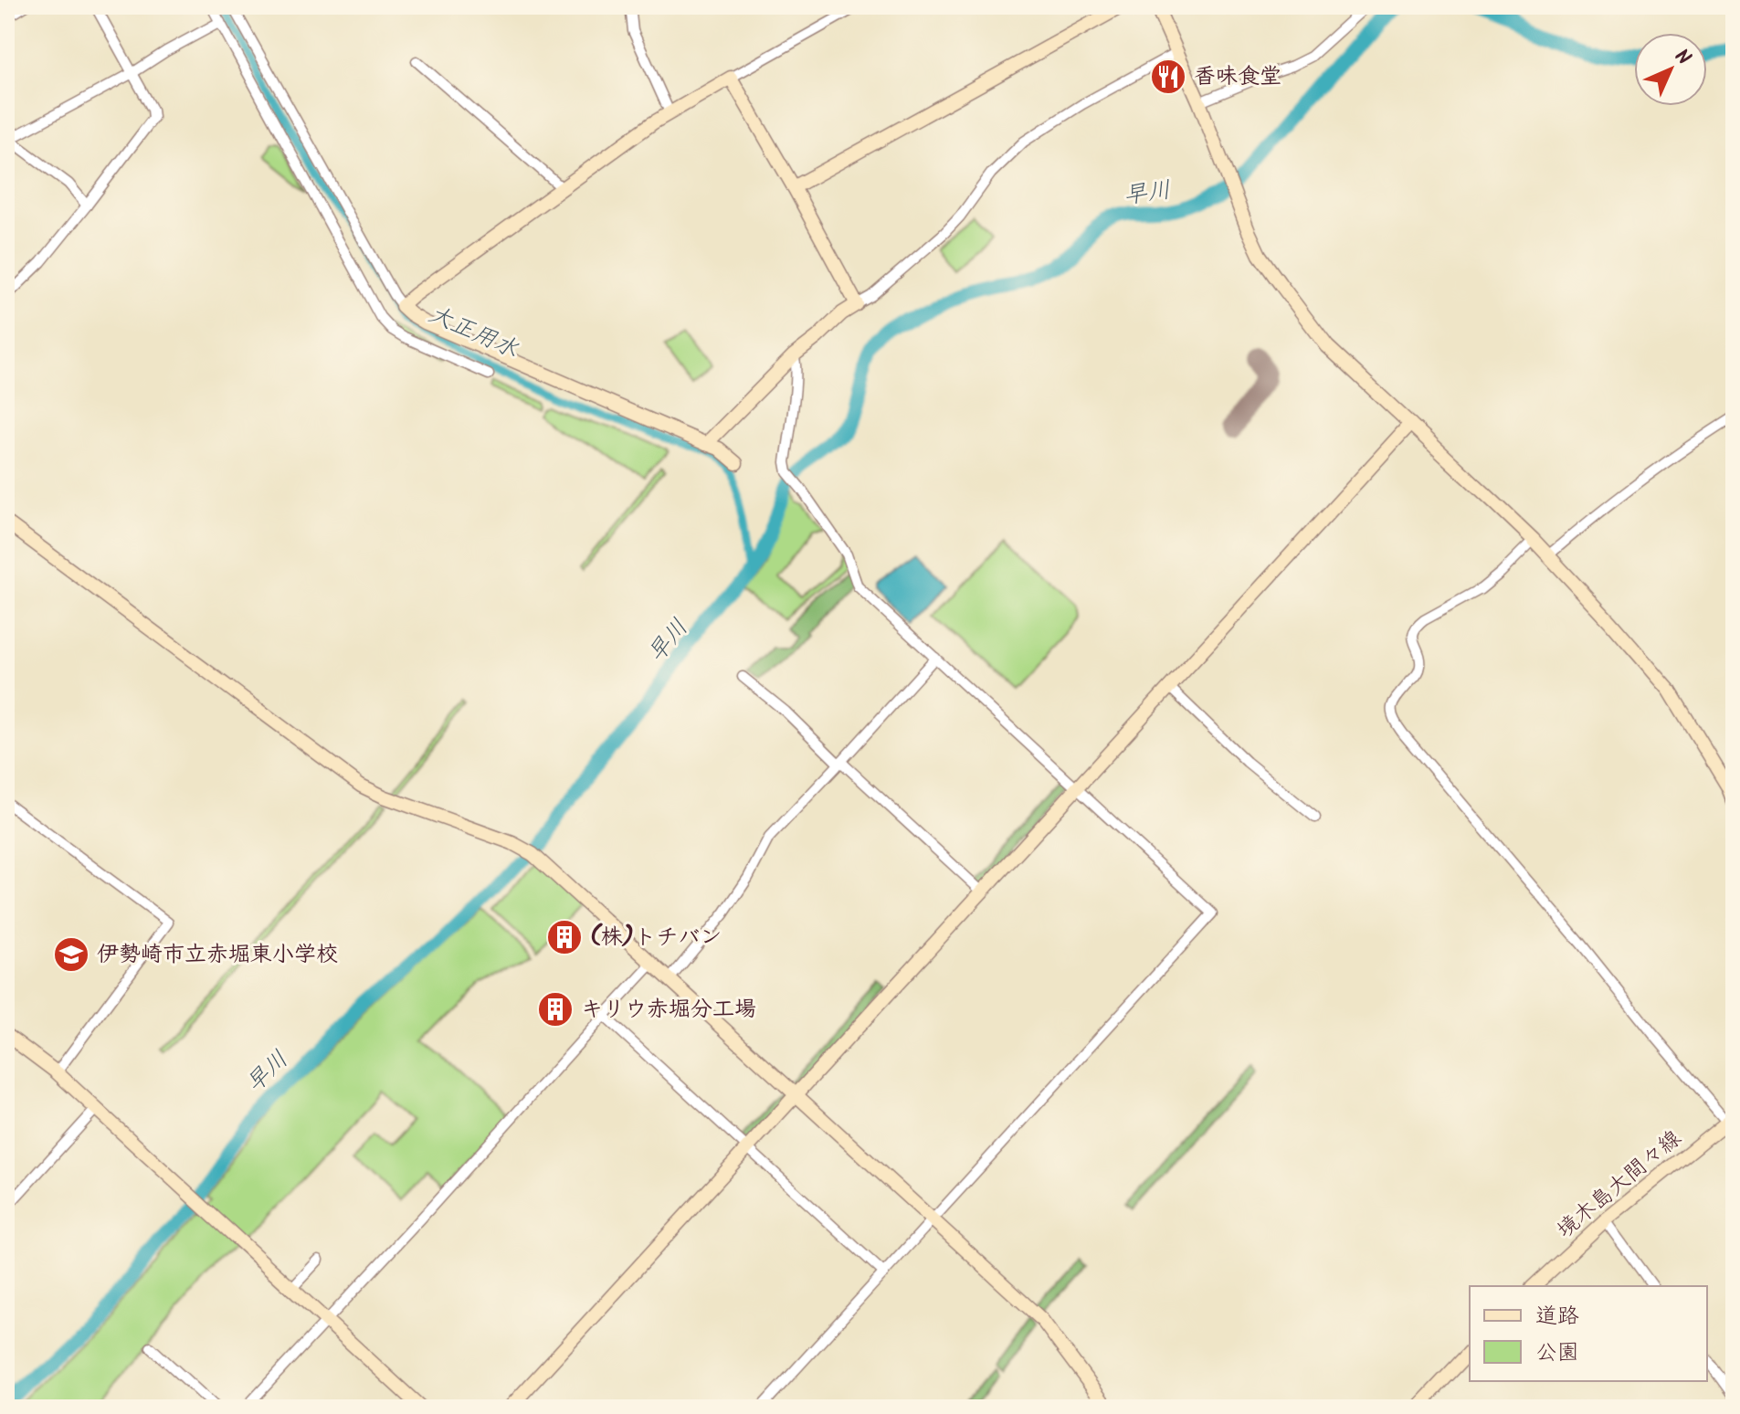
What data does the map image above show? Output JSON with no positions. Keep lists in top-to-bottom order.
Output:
{
  "streets": {
    "street": ["境木島大間々線"]
  },
  "water": ["早川", "大正用水"],
  "places": {
    "restaurant": ["香味食堂"],
    "building": ["(株)トチバン", "キリウ赤堀分工場"],
    "school or university": ["伊勢崎市立赤堀東小学校"]
  },
  "legend": ["道路", "公園"],
  "north": "top right"
}
